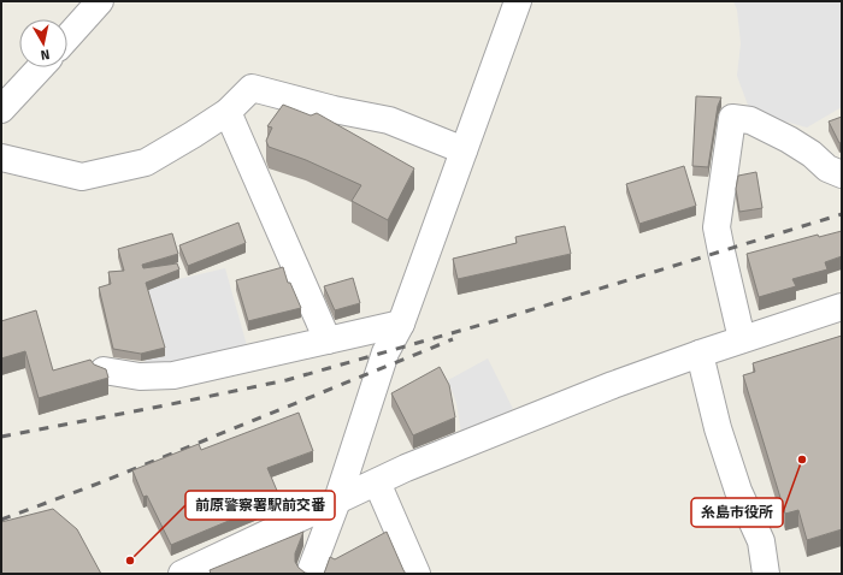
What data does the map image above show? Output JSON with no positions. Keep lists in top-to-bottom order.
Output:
{
  "places": ["糸島市役所", "前原警察署駅前交番"],
  "north": "bottom"
}
